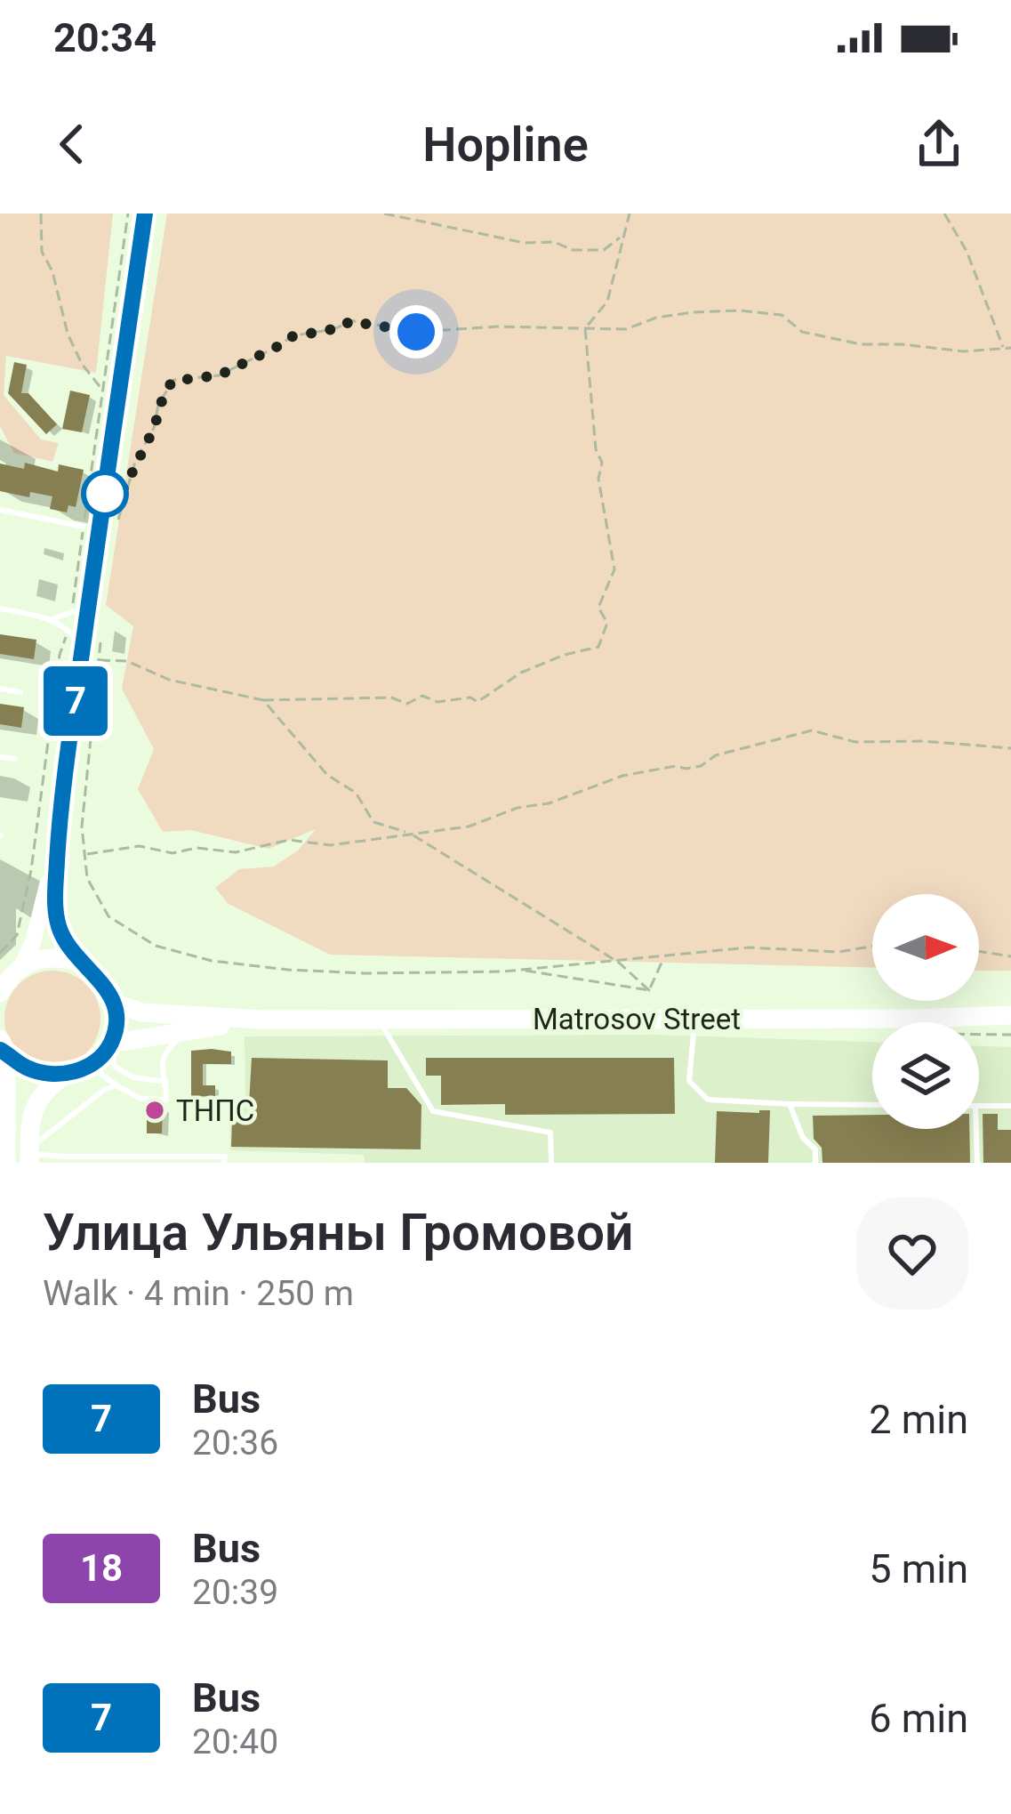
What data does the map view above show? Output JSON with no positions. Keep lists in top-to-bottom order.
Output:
{
  "streets": {
    "main road": ["Matrosov Street"]
  },
  "places": ["ТНПС"],
  "lines": ["bus line 7"],
  "north": "right",
  "page": {
    "status": "20:34",
    "header": "Hopline",
    "on_map": "7",
    "heading": ["Улица Ульяны Громовой", "Walk · 4 min · 250 m"],
    "list": [
      {
        "mark": "7",
        "name": "Bus",
        "note": "20:36",
        "value": "2 min"
      },
      {
        "mark": "18",
        "name": "Bus",
        "note": "20:39",
        "value": "5 min"
      },
      {
        "mark": "7",
        "name": "Bus",
        "note": "20:40",
        "value": "6 min"
      }
    ]
  }
}
